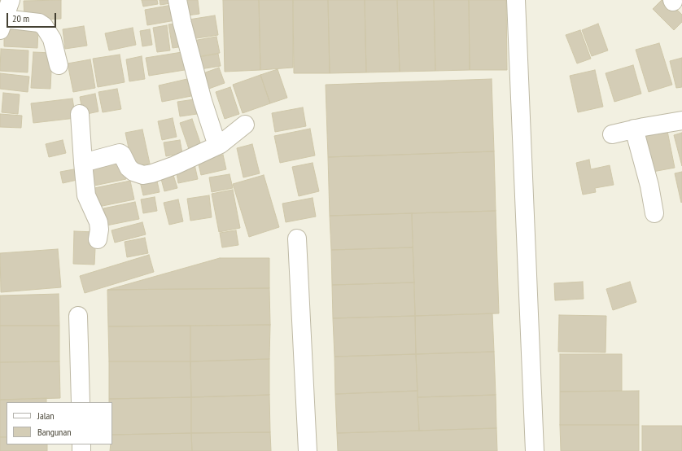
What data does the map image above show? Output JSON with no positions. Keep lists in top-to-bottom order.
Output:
{
  "legend": ["Jalan", "Bangunan"],
  "scale_bar": "20 m"
}
